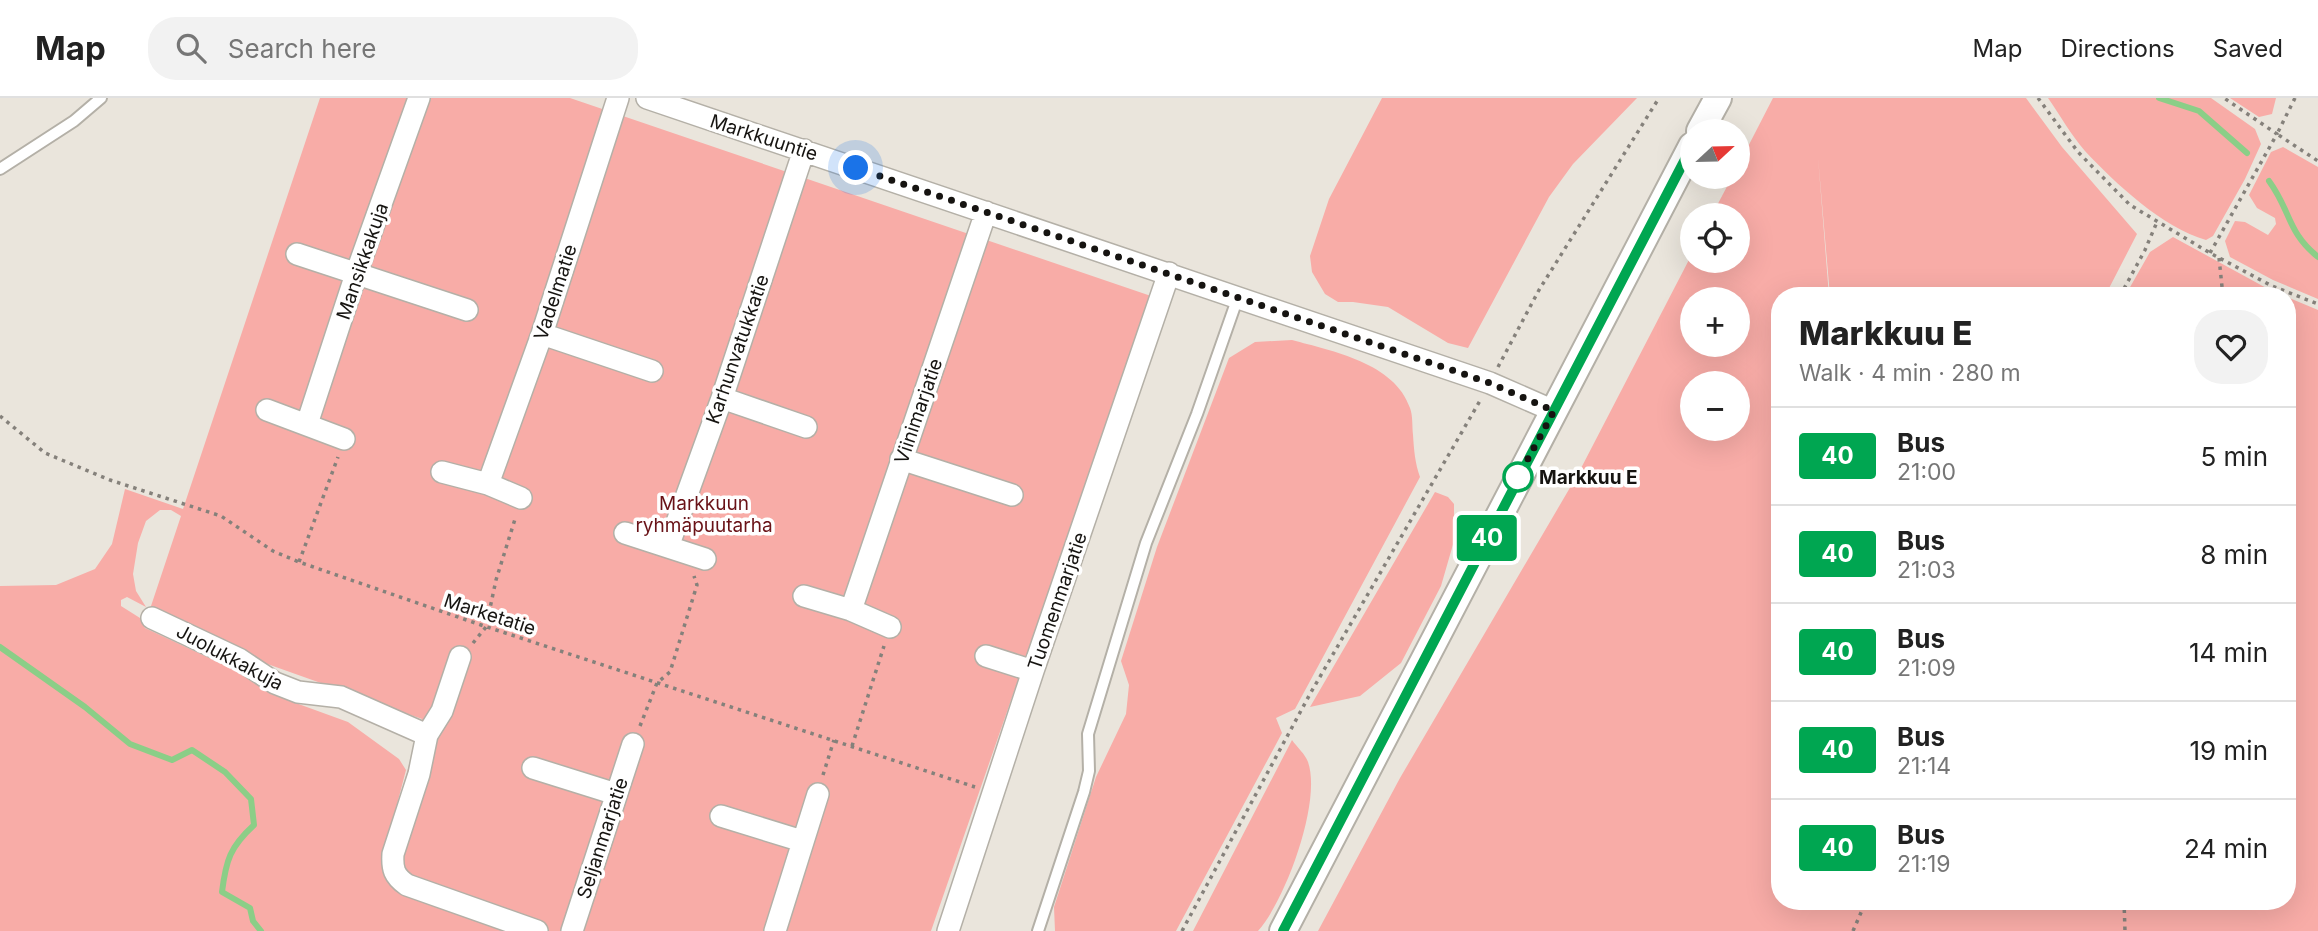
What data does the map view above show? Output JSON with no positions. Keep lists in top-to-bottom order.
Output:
{
  "streets": {
    "street": [
      "Markkuuntie",
      "Mansikkakuja",
      "Vadelmatie",
      "Karhunvatukkatie",
      "Viinimarjatie",
      "Tuomenmarjatie",
      "Juolukkakuja",
      "Seljanmarjatie"
    ],
    "path": ["Marketatie"]
  },
  "crossings": [
    ["Markkuuntie", "Karhunvatukkatie"],
    ["Markkuuntie", "Viinimarjatie"],
    ["Markkuuntie", "Tuomenmarjatie"],
    ["Tuomenmarjatie", "Marketatie"]
  ],
  "parks": ["Markkuun ryhmäpuutarha"],
  "places": ["Markkuu E"],
  "lines": ["bus line 40"],
  "north": "right",
  "page": {
    "header": "Map",
    "search": "Search here",
    "nav": ["Map", "Directions", "Saved"],
    "on_map": "40",
    "map_buttons": ["+", "−"],
    "heading": ["Markkuu E", "Walk · 4 min · 280 m"],
    "list": [
      {
        "mark": "40",
        "name": "Bus",
        "note": "21:00",
        "value": "5 min"
      },
      {
        "mark": "40",
        "name": "Bus",
        "note": "21:03",
        "value": "8 min"
      },
      {
        "mark": "40",
        "name": "Bus",
        "note": "21:09",
        "value": "14 min"
      },
      {
        "mark": "40",
        "name": "Bus",
        "note": "21:14",
        "value": "19 min"
      },
      {
        "mark": "40",
        "name": "Bus",
        "note": "21:19",
        "value": "24 min"
      }
    ]
  }
}
